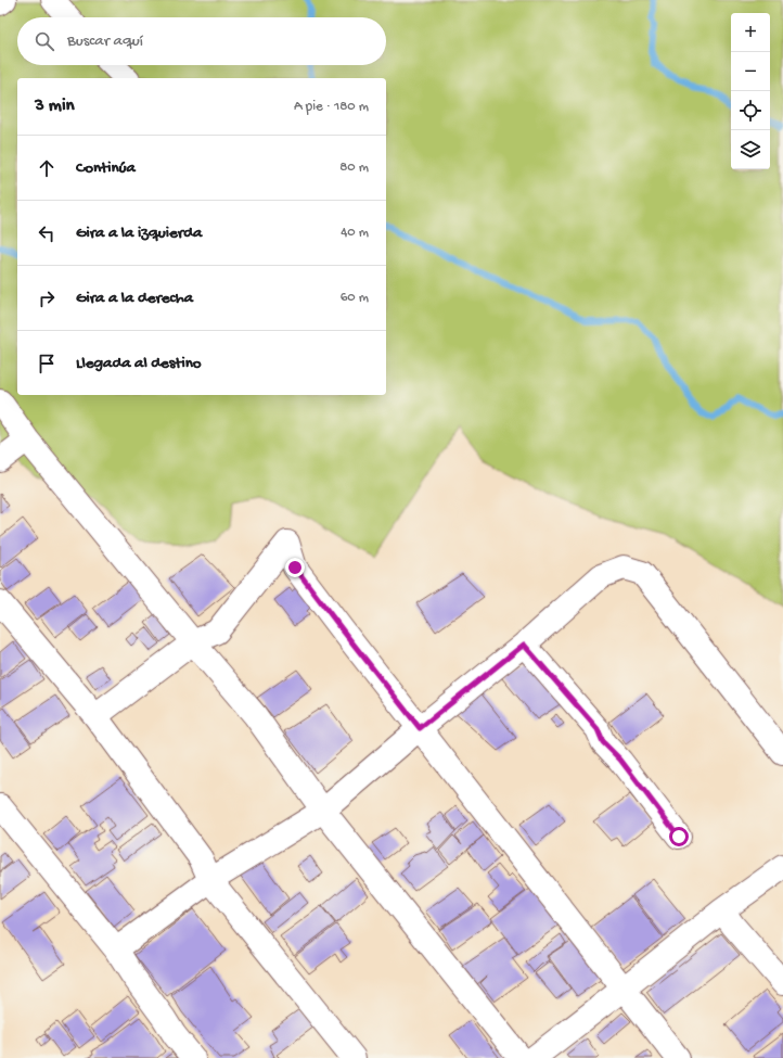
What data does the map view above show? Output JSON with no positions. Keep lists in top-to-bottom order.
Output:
{
  "page": {
    "map_buttons": ["+", "−"],
    "search": "Buscar aquí",
    "heading": ["3 min", "A pie · 180 m"],
    "list": [
      ["Continúa", "80 m"],
      ["Gira a la izquierda", "40 m"],
      ["Gira a la derecha", "60 m"],
      "Llegada al destino"
    ]
  }
}
